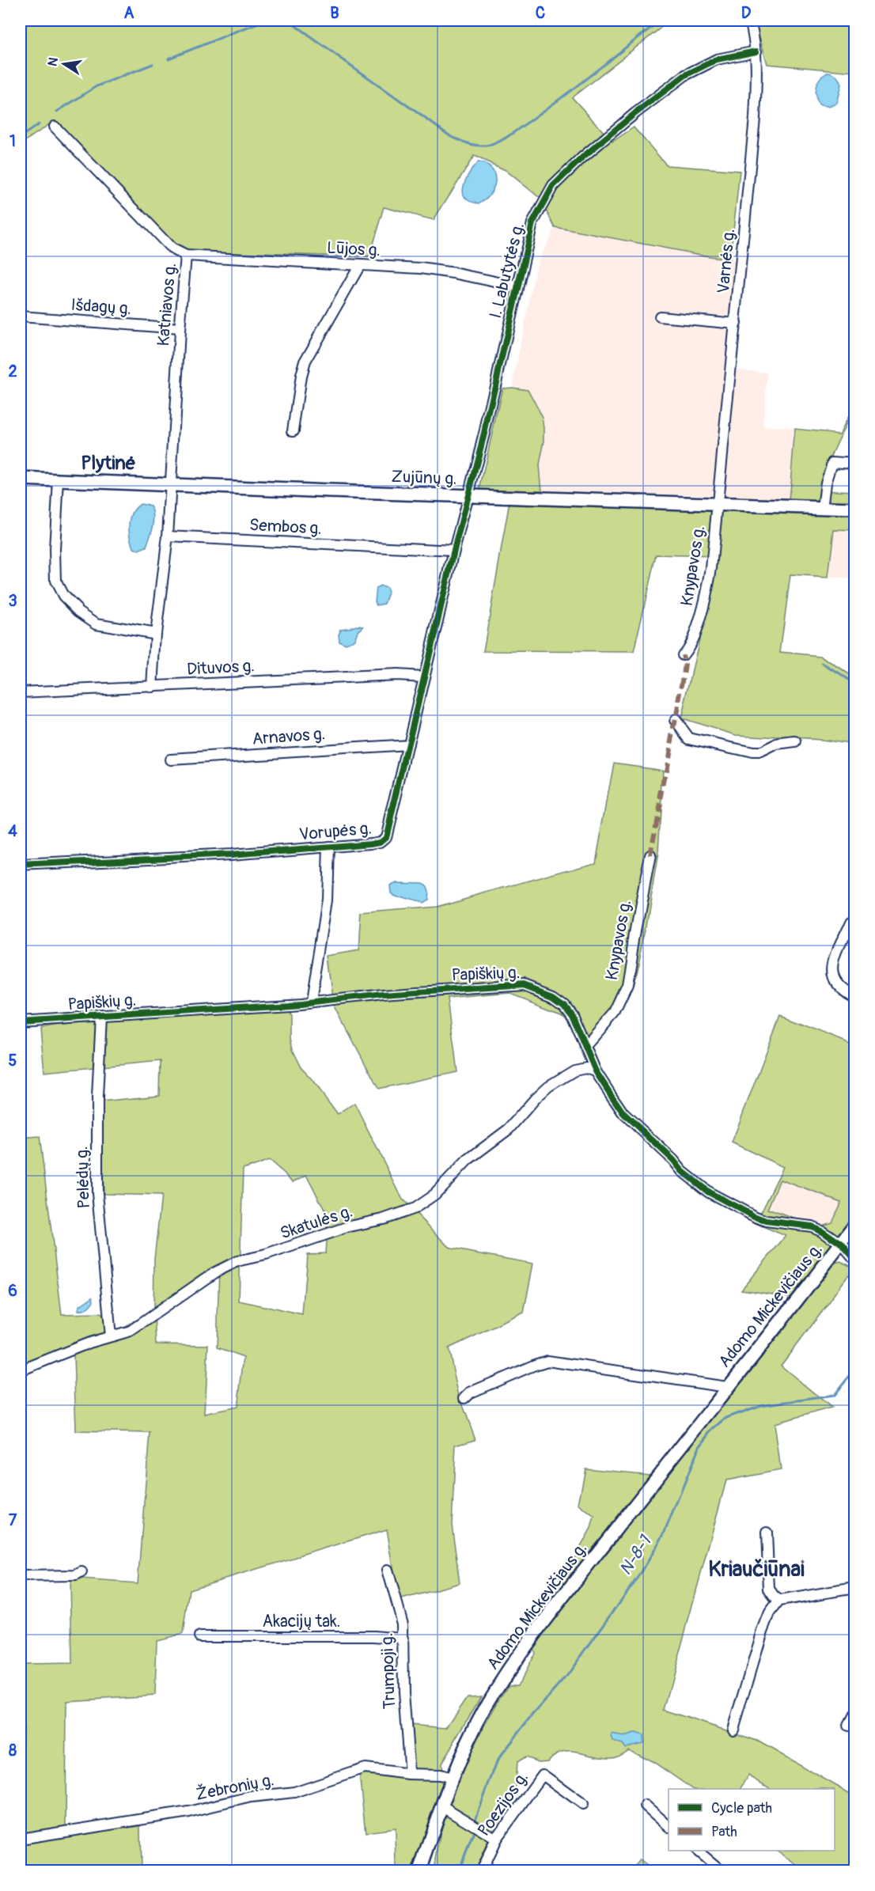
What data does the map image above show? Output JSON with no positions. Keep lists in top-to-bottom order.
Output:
{
  "streets": {
    "main road": ["Zujūnų g.", "Adomo Mickevičiaus g."],
    "street": [
      "Lūjos g.",
      "Varnės g.",
      "I. Labutytės g.",
      "Katniavos g.",
      "Išdagų g.",
      "Sembos g.",
      "Knypavos g.",
      "Dituvos g.",
      "Arnavos g.",
      "Vorupės g.",
      "Papiškių g.",
      "Pelėdų g.",
      "Skatulės g.",
      "Akacijų tak.",
      "Trumpoji g.",
      "Žebronių g.",
      "Poezijos g."
    ]
  },
  "crossings": [
    ["Lūjos g.", "I. Labutytės g."],
    ["Lūjos g.", "Katniavos g."],
    ["Varnės g.", "I. Labutytės g."],
    ["Varnės g.", "Zujūnų g."],
    ["Varnės g.", "Knypavos g."],
    ["I. Labutytės g.", "Zujūnų g."],
    ["I. Labutytės g.", "Vorupės g."],
    ["Katniavos g.", "Išdagų g."],
    ["Katniavos g.", "Zujūnų g."],
    ["Zujūnų g.", "Knypavos g."],
    ["Zujūnų g.", "Vorupės g."],
    ["Sembos g.", "Vorupės g."],
    ["Knypavos g.", "Papiškių g."],
    ["Dituvos g.", "Vorupės g."],
    ["Arnavos g.", "Vorupės g."],
    ["Papiškių g.", "Pelėdų g."],
    ["Papiškių g.", "Skatulės g."],
    ["Papiškių g.", "Adomo Mickevičiaus g."],
    ["Pelėdų g.", "Skatulės g."],
    ["Adomo Mickevičiaus g.", "Žebronių g."],
    ["Akacijų tak.", "Trumpoji g."],
    ["Trumpoji g.", "Žebronių g."]
  ],
  "districts": ["Plytinė", "Kriaučiūnai"],
  "water": ["N-8-1"],
  "legend": ["Cycle path", "Path"],
  "north": "left",
  "grid": {
    "columns": [
      "A",
      "B",
      "C",
      "D"
    ],
    "rows": [
      "1",
      "2",
      "3",
      "4",
      "5",
      "6",
      "7",
      "8"
    ]
  }
}
